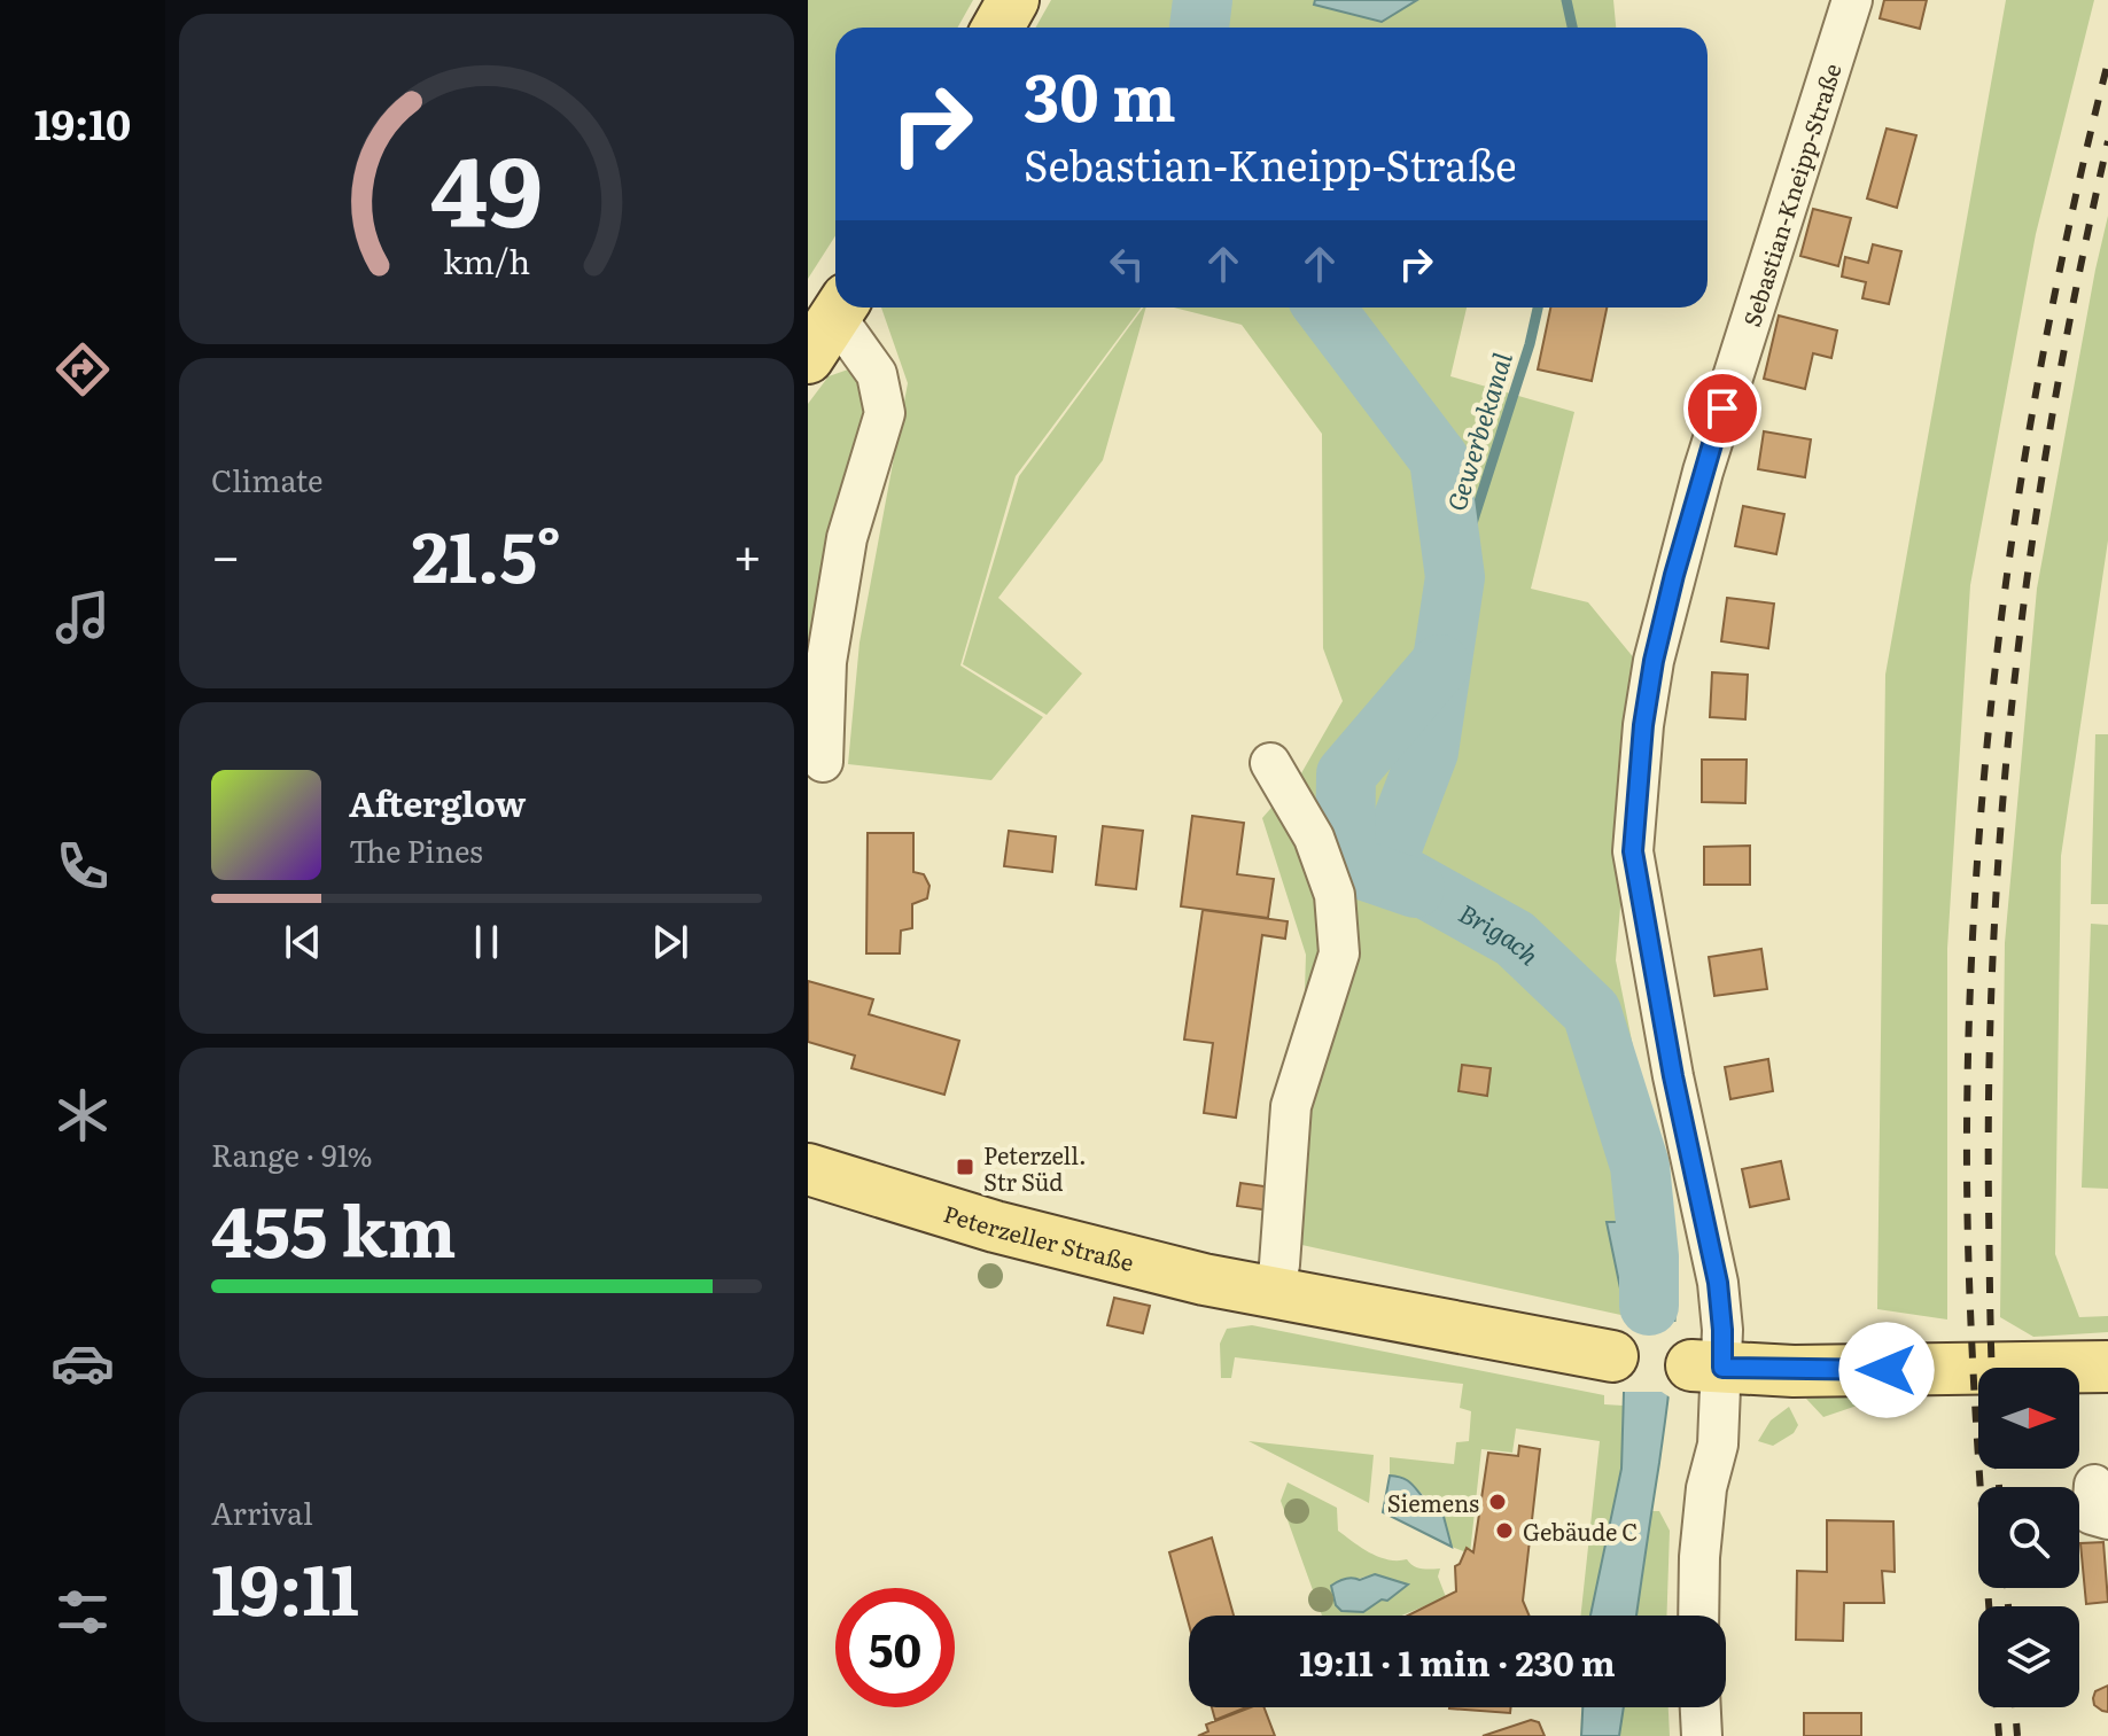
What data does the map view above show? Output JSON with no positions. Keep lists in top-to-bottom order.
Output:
{
  "streets": {
    "main road": ["Peterzeller Straße"],
    "street": ["Sebastian-Kneipp-Straße"]
  },
  "water": ["Gewerbekanal", "Brigach"],
  "places": {
    "transit": ["Peterzell. Str Süd"],
    "other": ["Siemens", "Gebäude C"]
  },
  "north": "right",
  "page": {
    "tabs": "19:10",
    "turn": ["30 m", "Sebastian-Kneipp-Straße"],
    "tile": [
      "Climate",
      ["Range · 91%", "455 km"],
      ["Arrival", "19:11"]
    ],
    "heat": ["−", "21.5°", "+"],
    "song": ["Afterglow", "The Pines"],
    "limit": "50",
    "trip": "19:11 · 1 min · 230 m",
    "gauge": ["49", "km/h"]
  }
}
